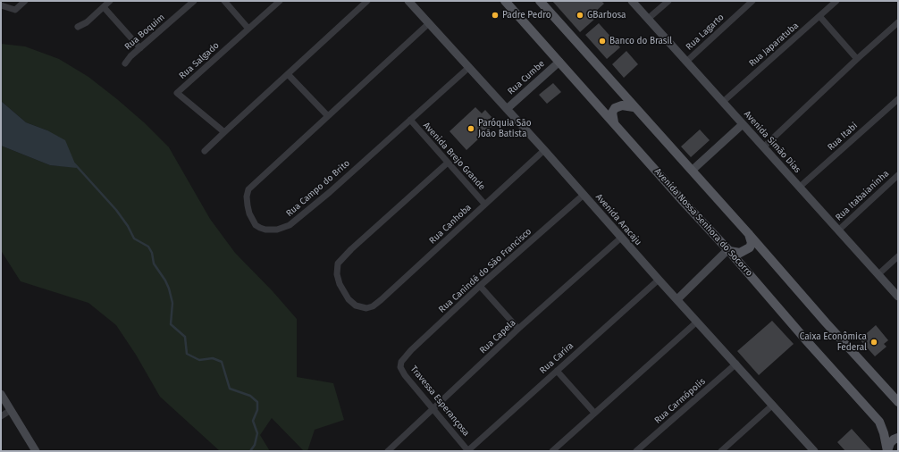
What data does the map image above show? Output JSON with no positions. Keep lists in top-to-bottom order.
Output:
{
  "streets": {
    "main road": ["Avenida Nossa Senhora do Socorro"],
    "street": [
      "Rua Boquim",
      "Rua Lagarto",
      "Rua Japaratuba",
      "Rua Salgado",
      "Rua Cumbe",
      "Rua Itabi",
      "Avenida Simão Dias",
      "Avenida Brejo Grande",
      "Rua Campo do Brito",
      "Rua Itabaianinha",
      "Avenida Aracaju",
      "Rua Canhoba",
      "Rua Canindé do São Francisco",
      "Rua Capela",
      "Rua Carira",
      "Travessa Esperançosa",
      "Rua Carmópolis"
    ]
  },
  "crossings": [
    ["Rua Lagarto", "Avenida Simão Dias"],
    ["Rua Japaratuba", "Avenida Simão Dias"],
    ["Rua Cumbe", "Avenida Aracaju"],
    ["Rua Cumbe", "Avenida Nossa Senhora do Socorro"],
    ["Rua Itabi", "Avenida Simão Dias"],
    ["Avenida Simão Dias", "Rua Itabaianinha"],
    ["Avenida Brejo Grande", "Rua Campo do Brito"],
    ["Avenida Brejo Grande", "Rua Canhoba"],
    ["Rua Campo do Brito", "Avenida Aracaju"],
    ["Avenida Aracaju", "Rua Canhoba"],
    ["Avenida Aracaju", "Rua Canindé do São Francisco"],
    ["Avenida Aracaju", "Rua Capela"],
    ["Avenida Aracaju", "Rua Carira"],
    ["Avenida Aracaju", "Rua Carmópolis"],
    ["Rua Canindé do São Francisco", "Travessa Esperançosa"],
    ["Rua Capela", "Travessa Esperançosa"],
    ["Rua Carira", "Travessa Esperançosa"]
  ],
  "places": [
    "Padre Pedro",
    "GBarbosa",
    "Banco do Brasil",
    "Paróquia São João Batista",
    "Caixa Econômica Federal"
  ]
}
